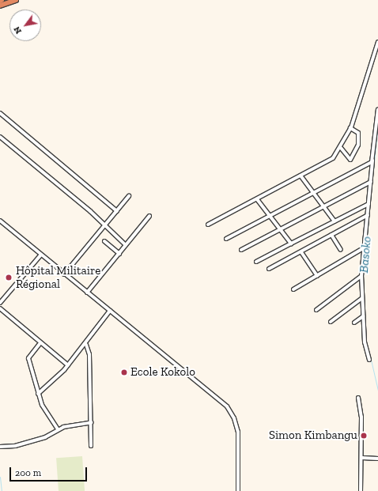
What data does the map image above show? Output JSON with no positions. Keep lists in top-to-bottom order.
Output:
{
  "water": ["Basoko"],
  "places": ["Hôpital Militaire Régional", "Ecole Kokolo", "Simon Kimbangu"],
  "scale_bar": "200 m",
  "north": "bottom left"
}
